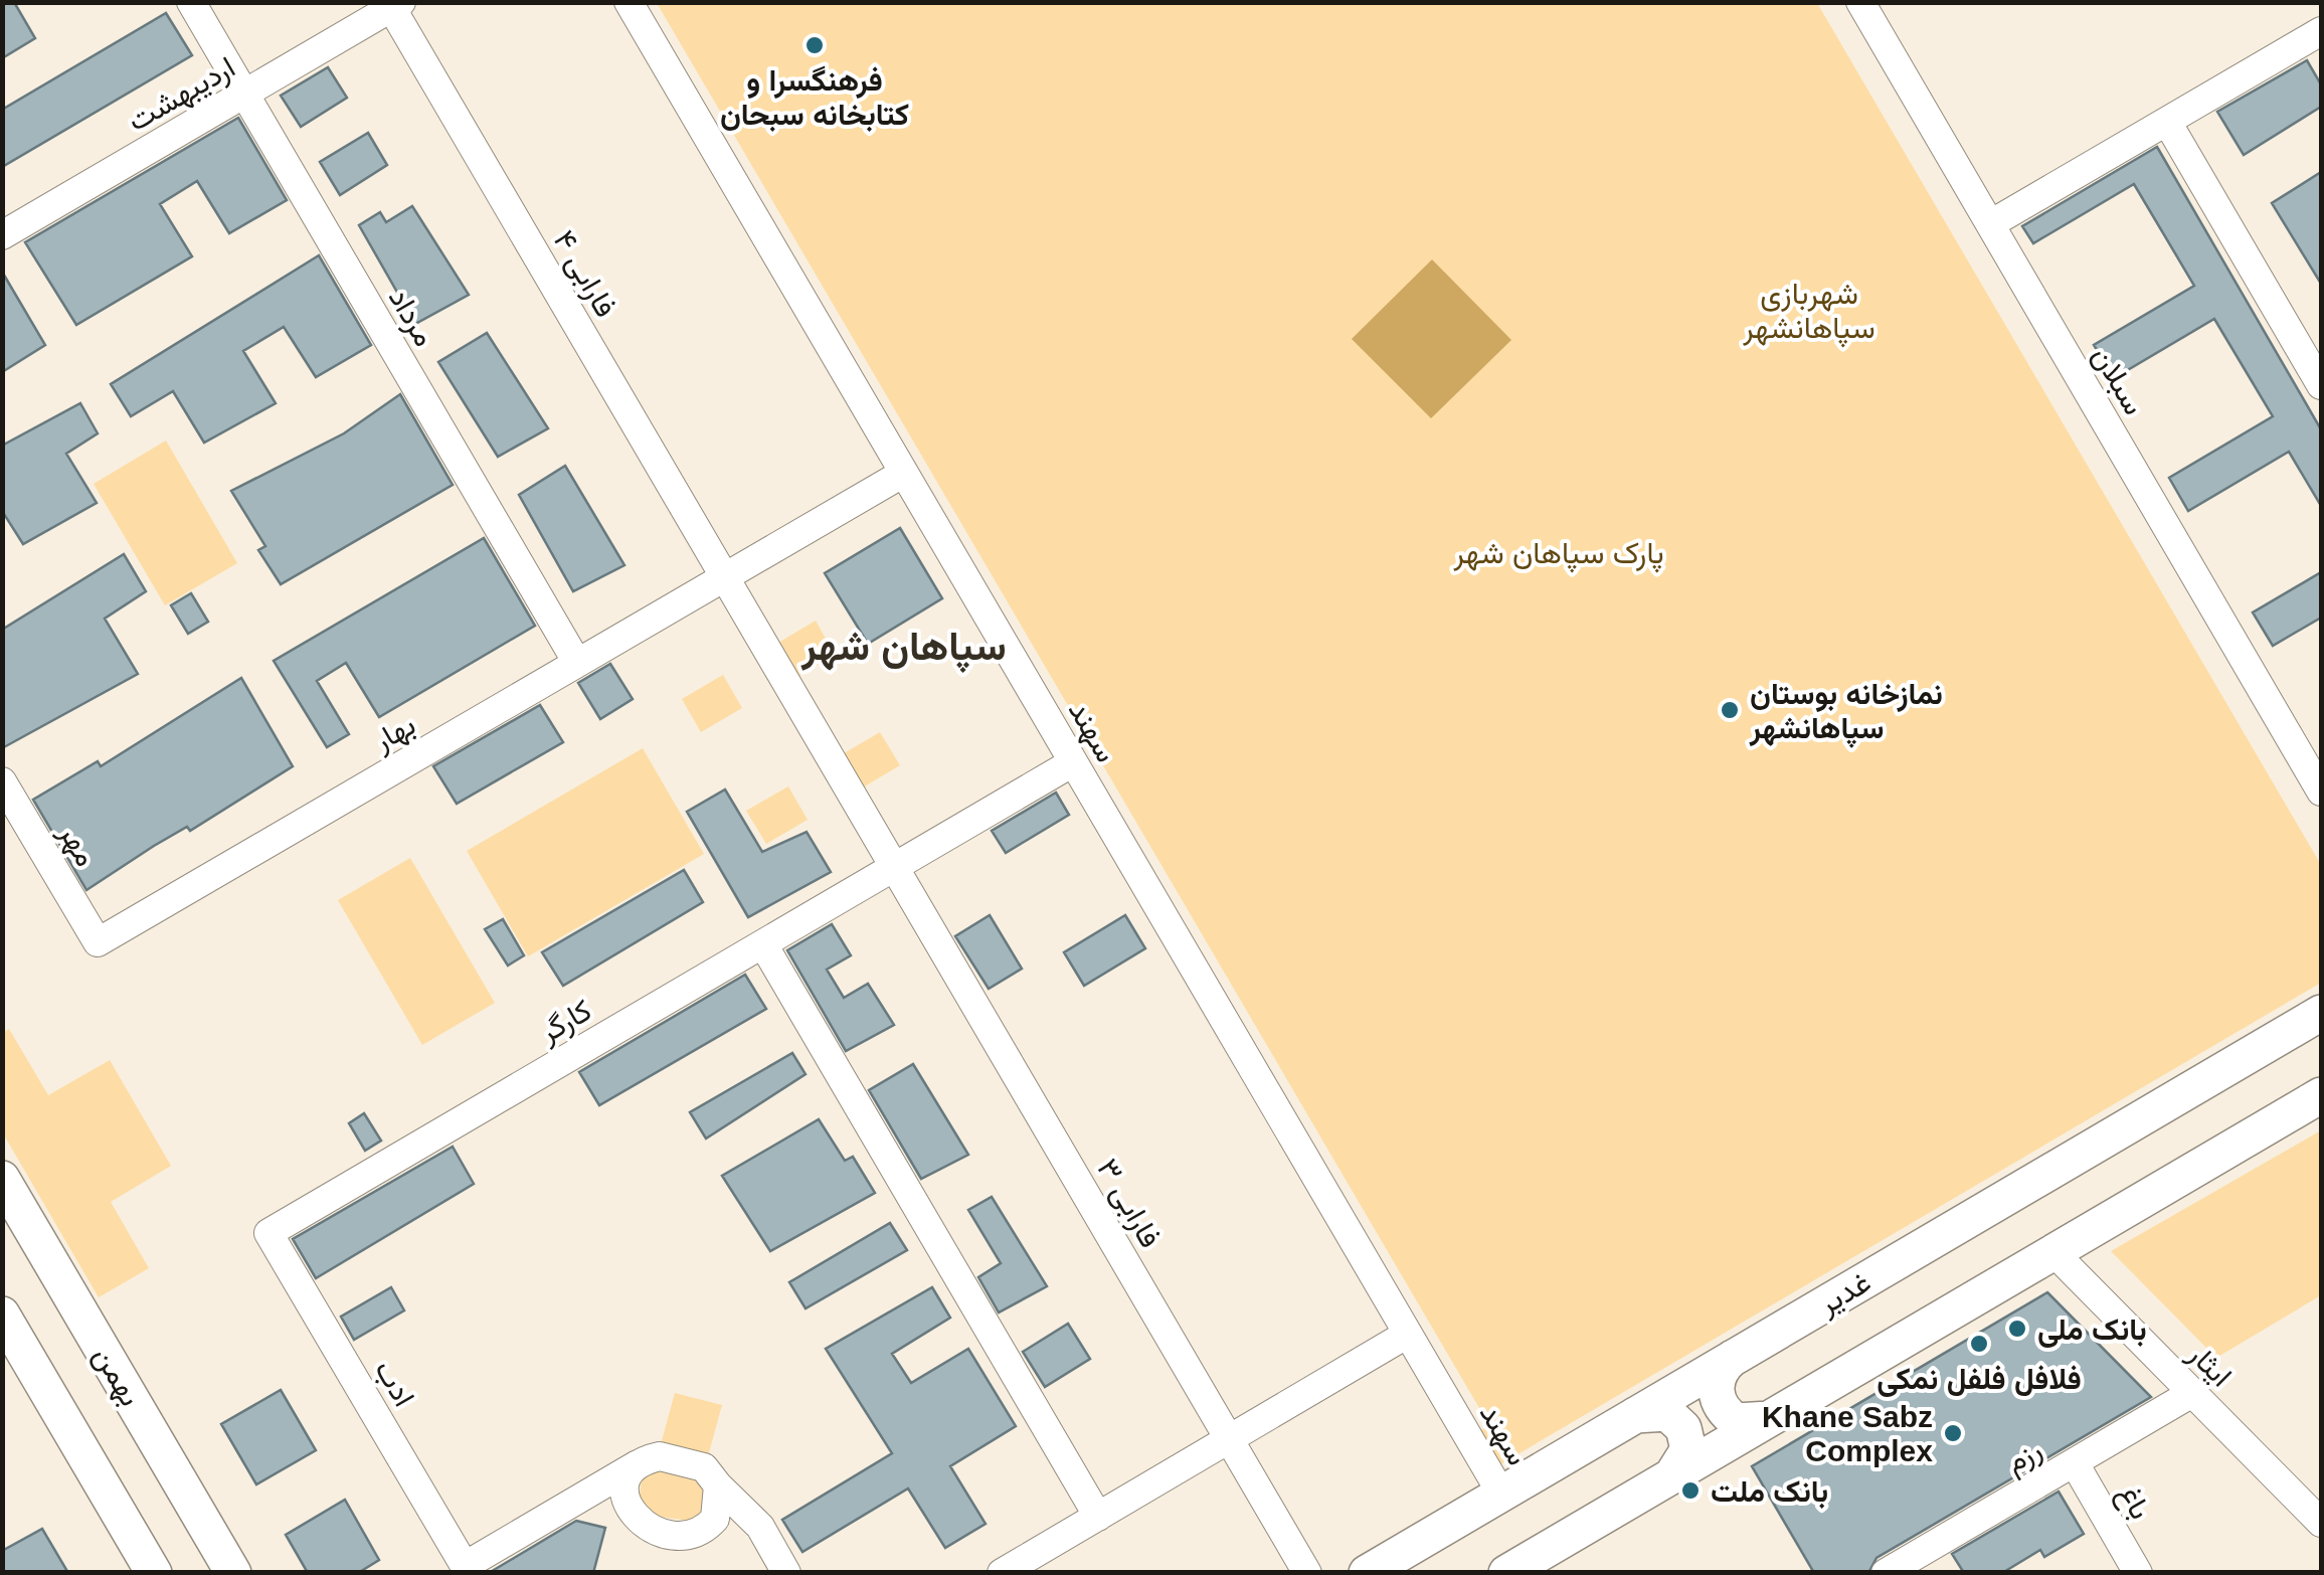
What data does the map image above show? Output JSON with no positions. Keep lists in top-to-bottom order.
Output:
{
  "streets": {
    "main road": ["غدیر", "بهمن"],
    "street": [
      "اردیبهشت",
      "فارابی ۴",
      "مرداد",
      "سبلان",
      "سهند",
      "بهار",
      "مهر",
      "کارگر",
      "فارابی ۳",
      "ایثار",
      "ادب",
      "رزم",
      "باغ"
    ]
  },
  "crossings": [
    ["اردیبهشت", "فارابی ۴"],
    ["اردیبهشت", "مرداد"],
    ["فارابی ۴", "بهار"],
    ["فارابی ۴", "کارگر"],
    ["فارابی ۴", "فارابی ۳"],
    ["مرداد", "بهار"],
    ["سهند", "بهار"],
    ["سهند", "کارگر"],
    ["سهند", "غدیر"],
    ["بهار", "مهر"],
    ["کارگر", "فارابی ۳"],
    ["کارگر", "ادب"],
    ["ایثار", "رزم"],
    ["رزم", "باغ"]
  ],
  "districts": ["سپاهان شهر"],
  "parks": ["شهربازی سپاهانشهر", "پارک سپاهان شهر"],
  "places": [
    "فرهنگسرا و کتابخانه سبحان",
    "نمازخانه بوستان سپاهانشهر",
    "بانک ملی",
    "فلافل فلفل نمکی",
    "Khane Sabz Complex",
    "بانک ملت"
  ]
}
